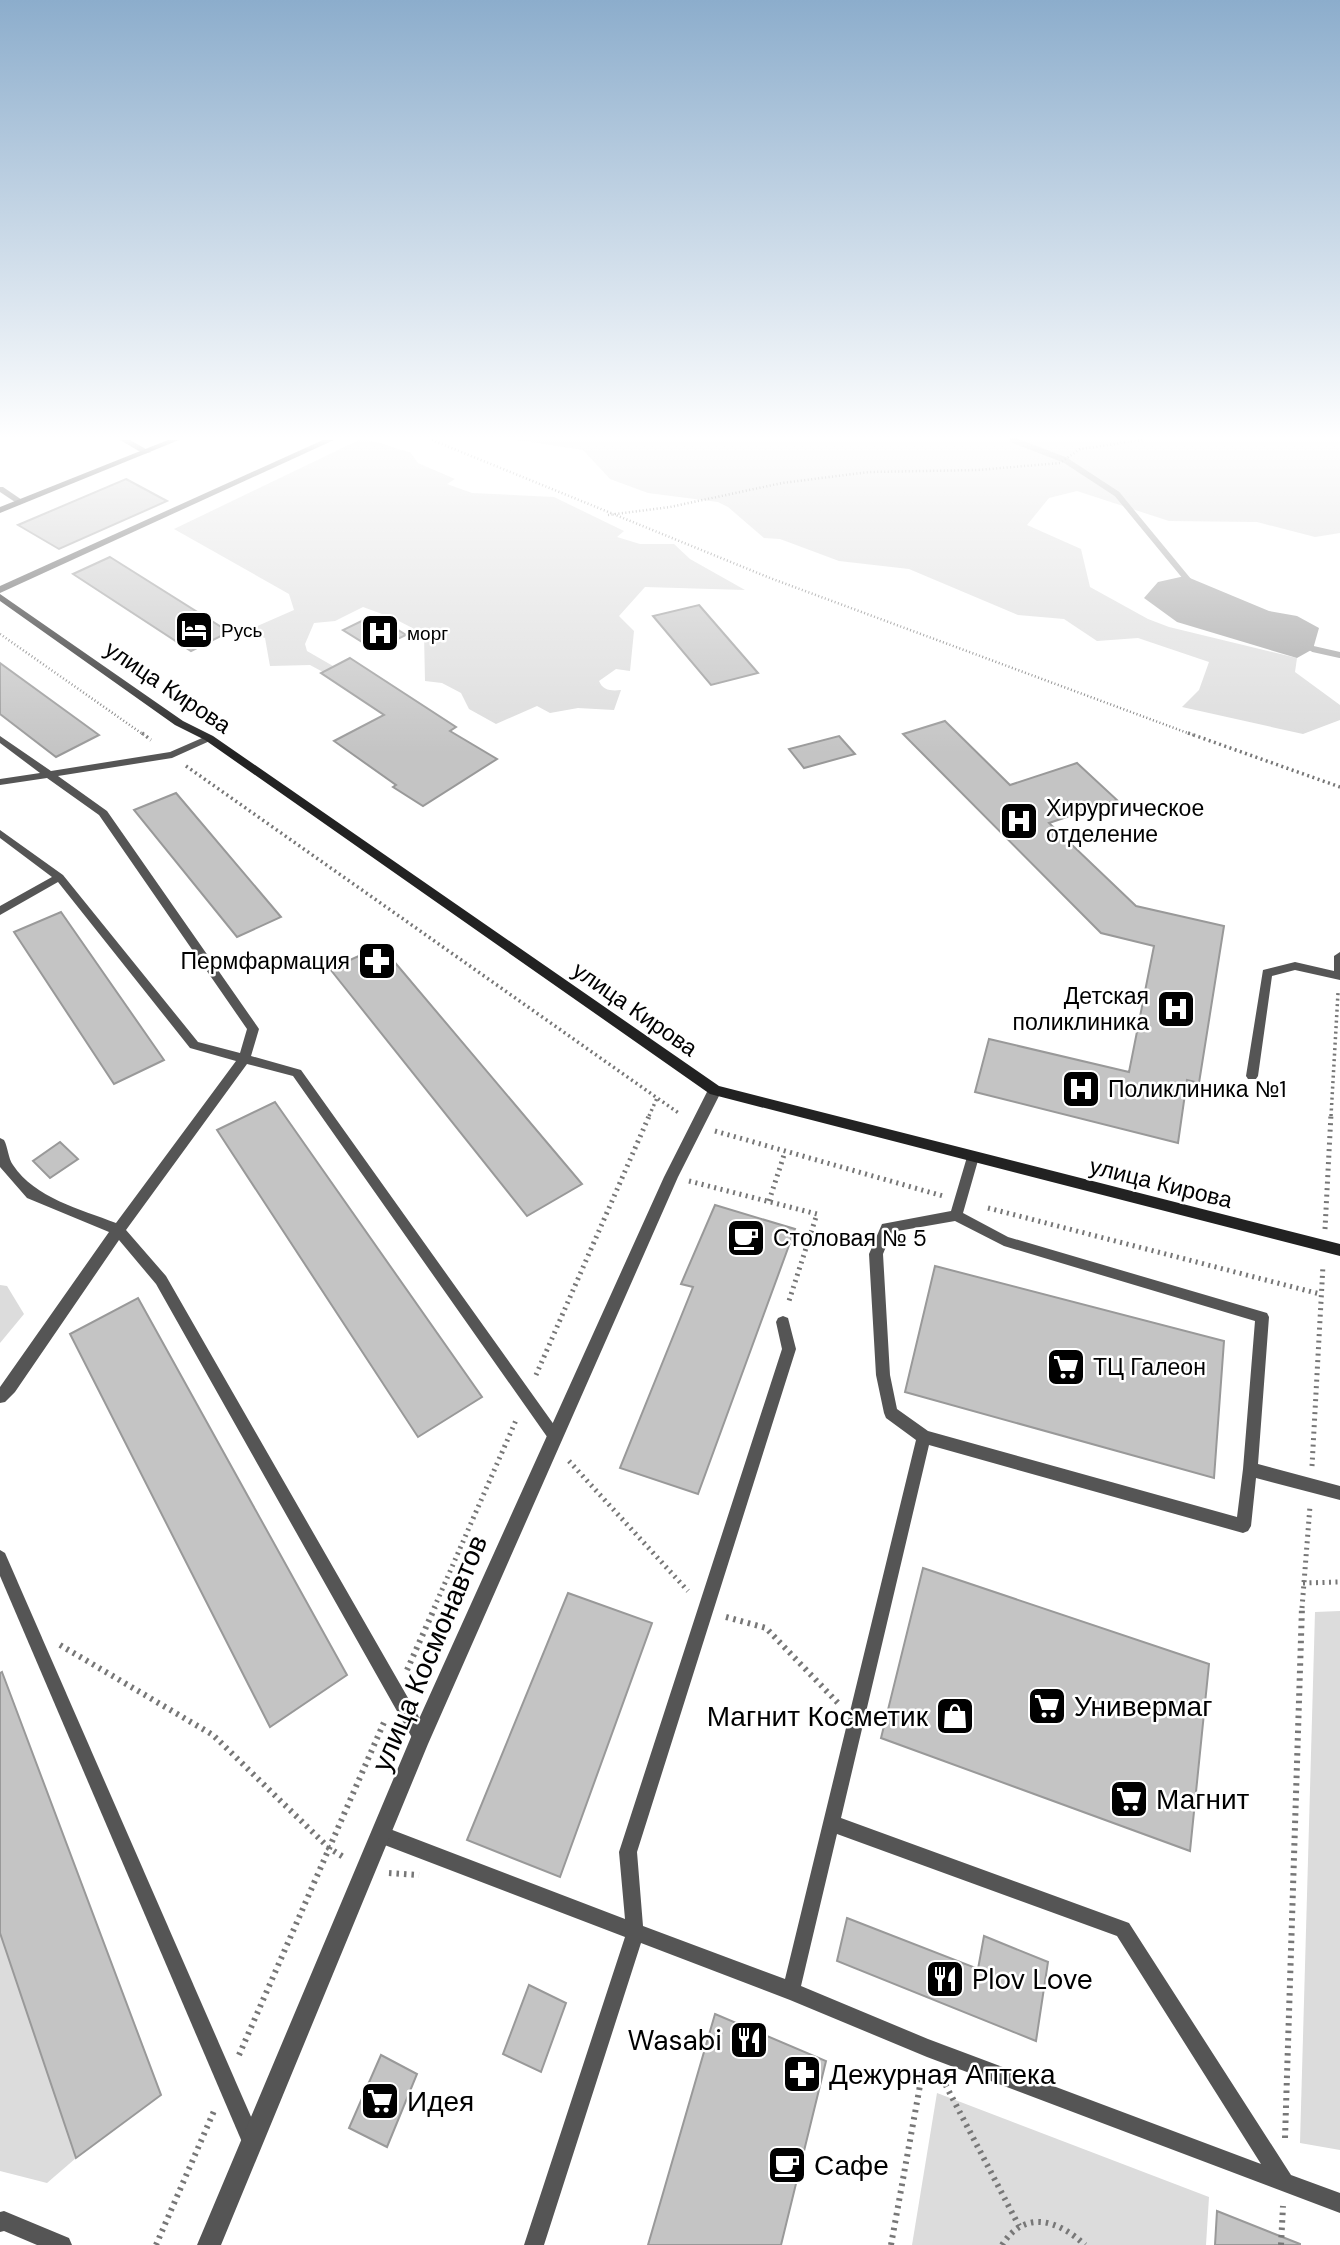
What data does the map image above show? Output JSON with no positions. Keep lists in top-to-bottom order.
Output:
{
  "streets": {
    "street": ["улица Кирова", "улица Космонавтов"]
  },
  "crossings": [
    ["улица Кирова", "улица Космонавтов"]
  ],
  "places": {
    "hotel": ["Русь"],
    "hospital": [
      "морг",
      "Хирургическое отделение",
      "Детская поликлиника",
      "Поликлиника №1"
    ],
    "pharmacy": ["Пермфармация", "Дежурная Аптека"],
    "cafe": ["Столовая № 5", "Сафе"],
    "supermarket": [
      "ТЦ Галеон",
      "Универмаг",
      "Магнит",
      "Идея"
    ],
    "shop": ["Магнит Косметик"],
    "restaurant": ["Plov Love", "Wasabi"]
  }
}
